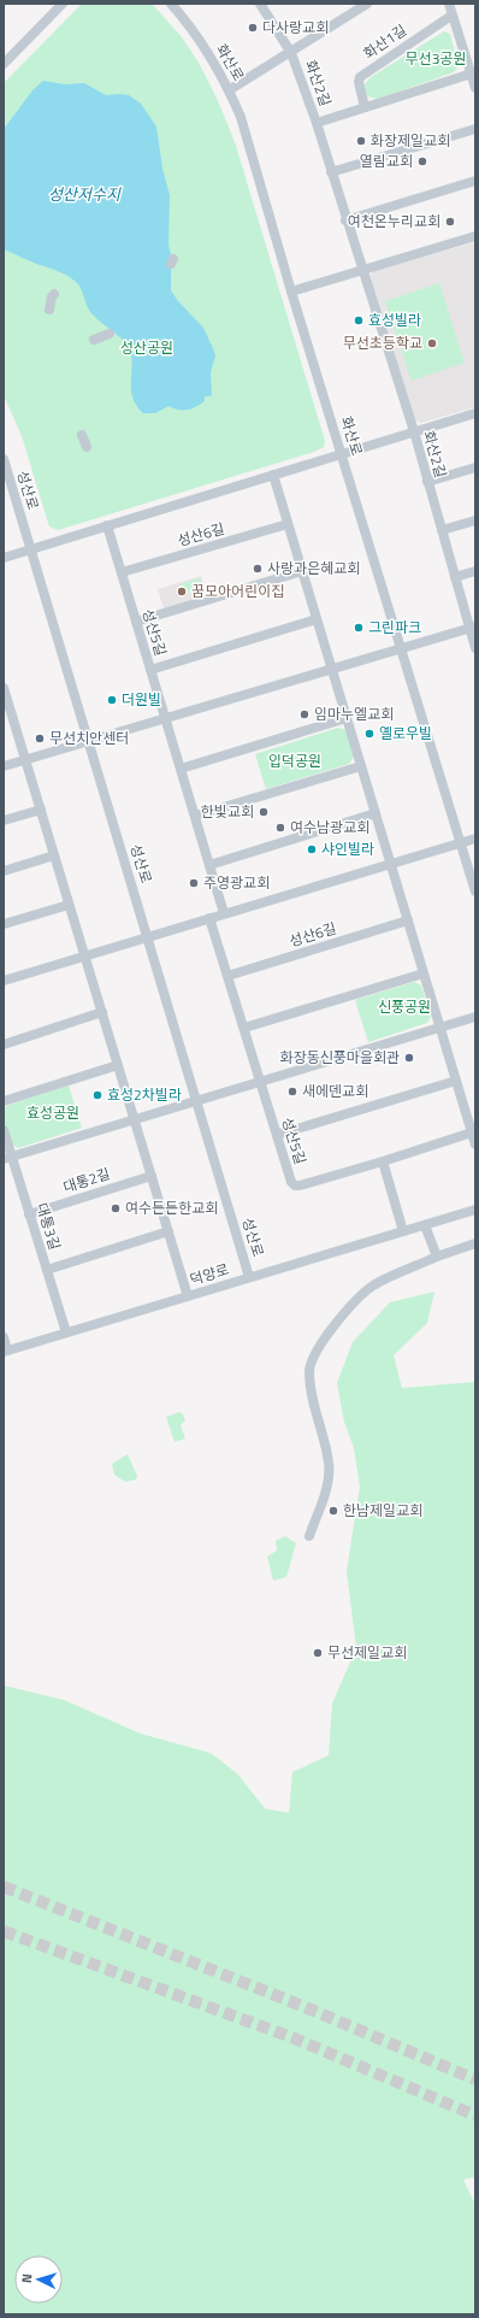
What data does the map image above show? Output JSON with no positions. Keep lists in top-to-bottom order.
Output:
{
  "streets": {
    "street": [
      "화산1길",
      "화산로",
      "화산2길",
      "성산로",
      "성산6길",
      "성산5길",
      "대통2길",
      "대통3길",
      "덕양로"
    ]
  },
  "crossings": [
    ["화산1길", "화산2길"],
    ["화산로", "화산2길"],
    ["성산로", "덕양로"],
    ["성산6길", "성산5길"],
    ["대통2길", "대통3길"],
    ["대통3길", "덕양로"]
  ],
  "water": ["성산저수지"],
  "parks": [
    "무선3공원",
    "성산공원",
    "입덕공원",
    "신풍공원",
    "효성공원"
  ],
  "places": [
    "다사랑교회",
    "화장제일교회",
    "열림교회",
    "여천온누리교회",
    "효성빌라",
    "무선초등학교",
    "사랑과은혜교회",
    "꿈모아어린이집",
    "그린파크",
    "더원빌",
    "임마누엘교회",
    "옐로우빌",
    "무선치안센터",
    "한빛교회",
    "여수남광교회",
    "샤인빌라",
    "주영광교회",
    "화장동신풍마을회관",
    "새에덴교회",
    "효성2차빌라",
    "여수든든한교회",
    "한남제일교회",
    "무선제일교회"
  ],
  "north": "left"
}
